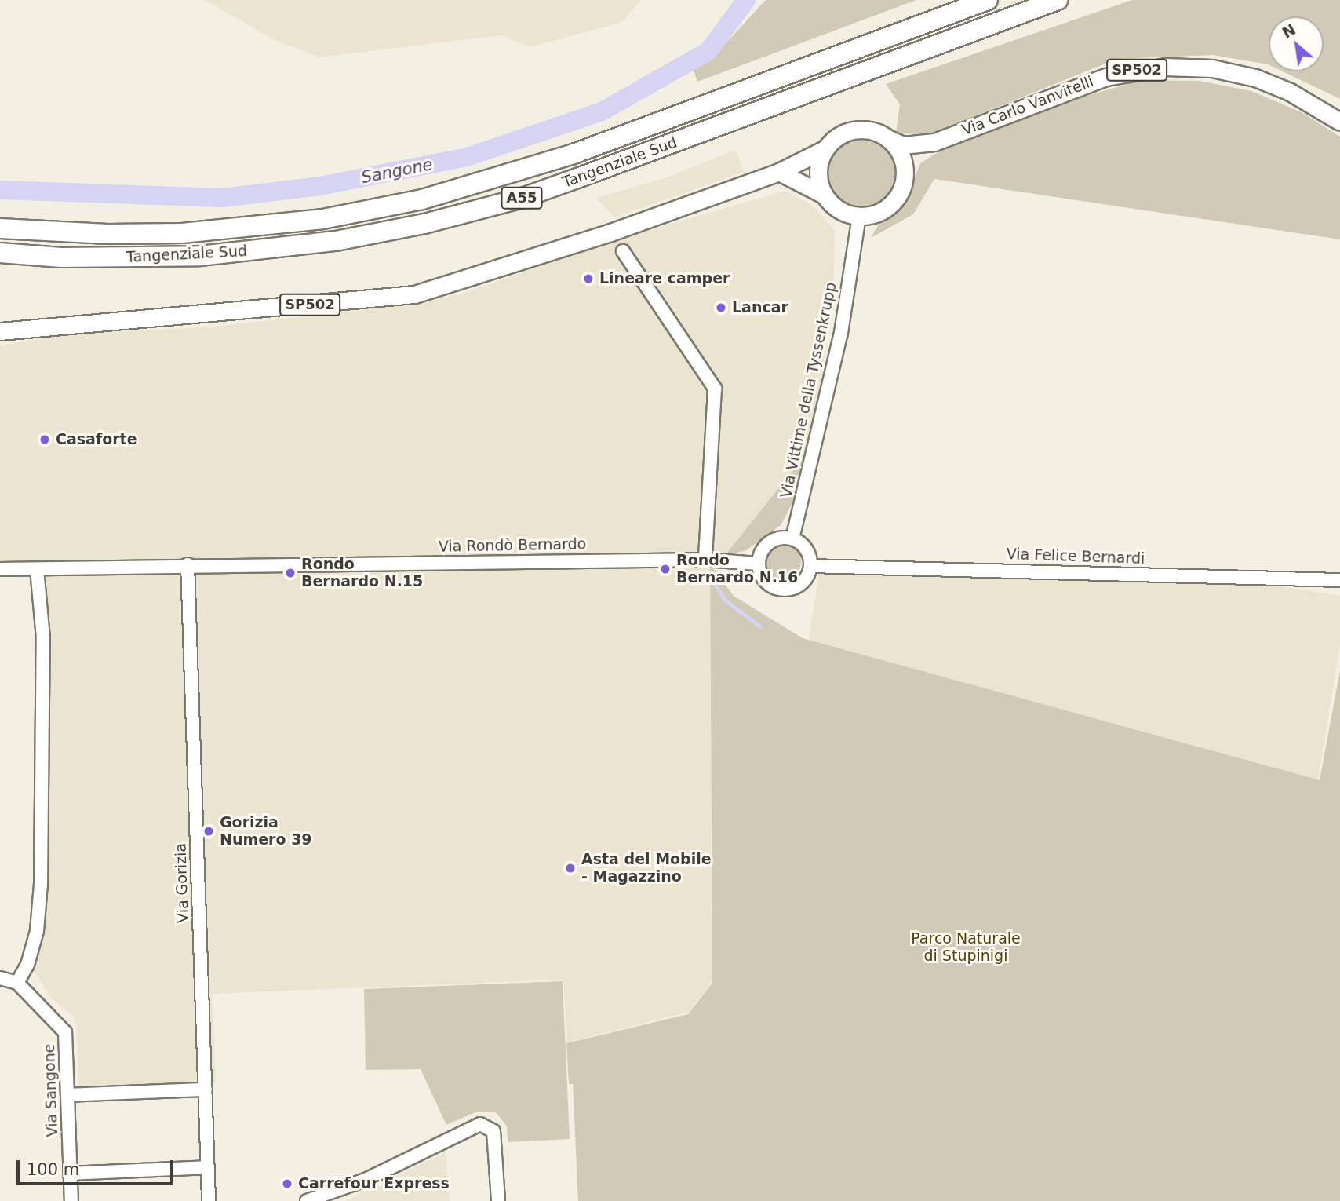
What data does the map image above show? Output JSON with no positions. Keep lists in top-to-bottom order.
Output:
{
  "streets": {
    "highway": ["Tangenziale Sud", "A55"],
    "main road": ["SP502", "Via Carlo Vanvitelli"],
    "street": [
      "Via Vittime della Tyssenkrupp",
      "Via Rondò Bernardo",
      "Via Felice Bernardi",
      "Via Gorizia",
      "Via Sangone"
    ]
  },
  "crossings": [
    ["SP502", "Via Carlo Vanvitelli"],
    ["SP502", "Via Vittime della Tyssenkrupp"],
    ["Via Vittime della Tyssenkrupp", "Via Rondò Bernardo"],
    ["Via Vittime della Tyssenkrupp", "Via Felice Bernardi"],
    ["Via Rondò Bernardo", "Via Felice Bernardi"],
    ["Via Rondò Bernardo", "Via Gorizia"]
  ],
  "water": ["Sangone"],
  "parks": ["Parco Naturale di Stupinigi"],
  "places": [
    "Lineare camper",
    "Lancar",
    "Casaforte",
    "Rondo Bernardo N.16",
    "Rondo Bernardo N.15",
    "Gorizia Numero 39",
    "Asta del Mobile - Magazzino",
    "Carrefour Express"
  ],
  "scale_bar": "100 m",
  "north": "top left"
}
